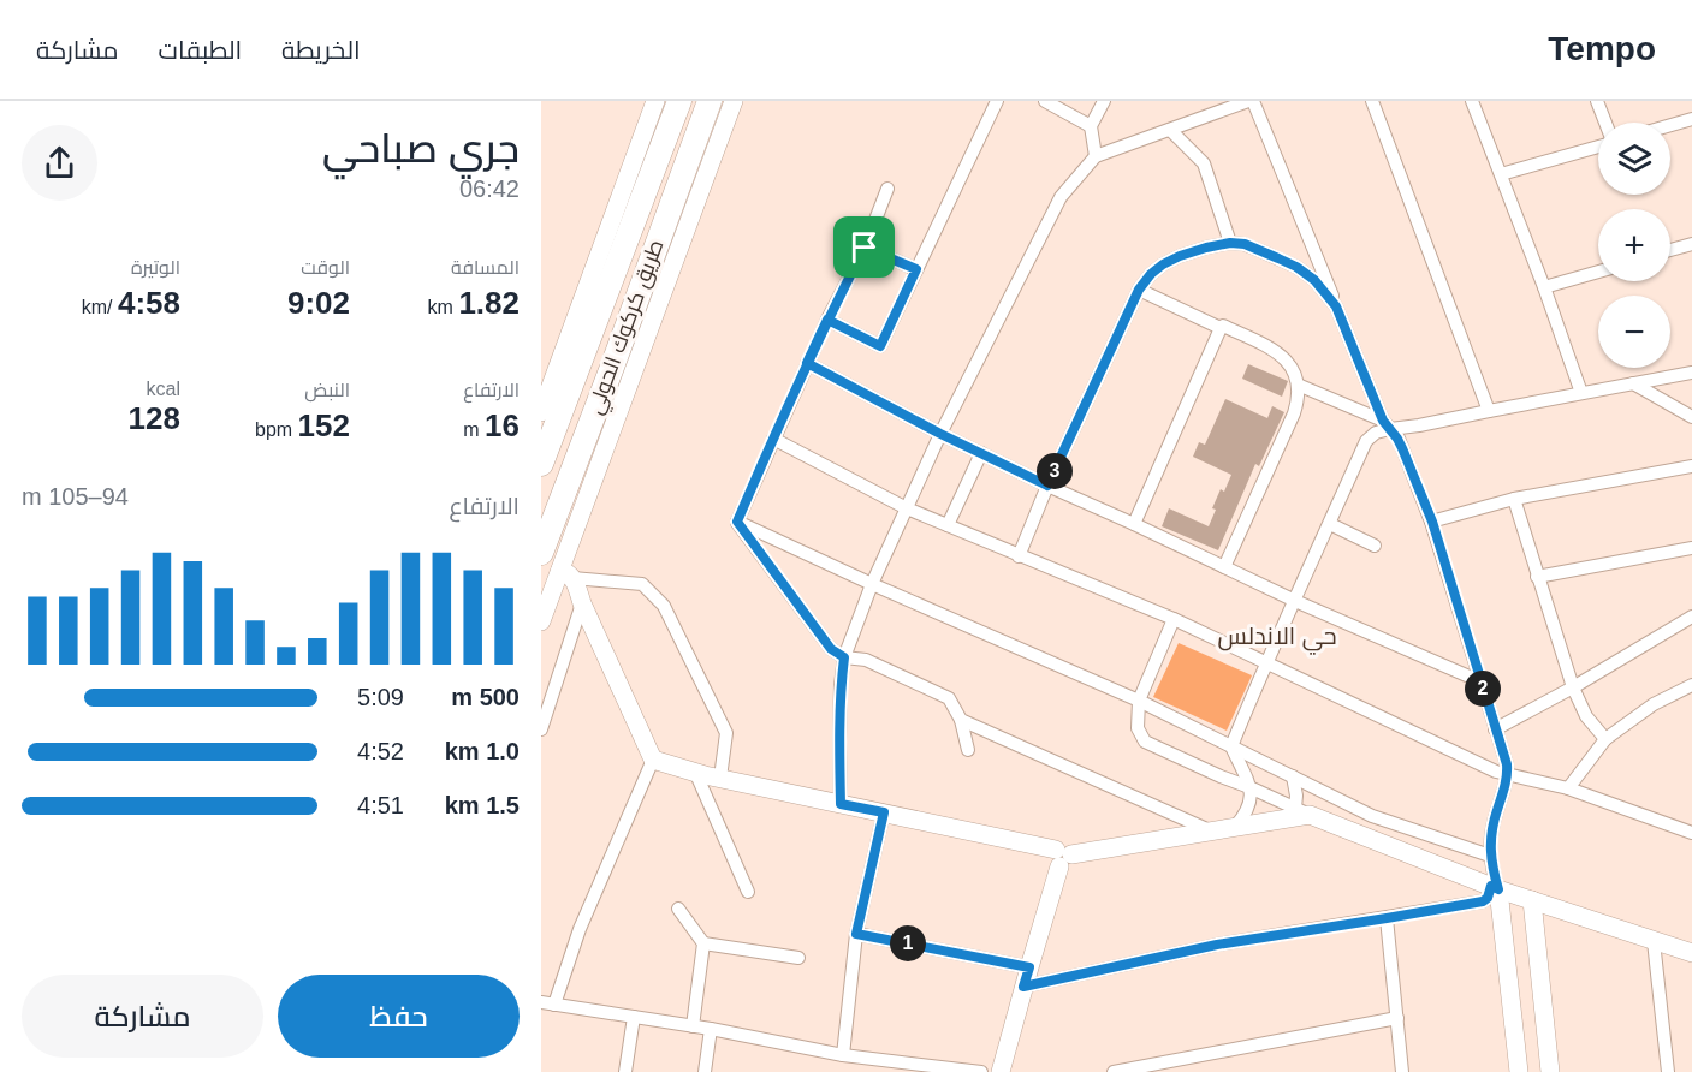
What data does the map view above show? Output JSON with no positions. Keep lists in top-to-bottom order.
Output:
{
  "streets": {
    "highway": ["طريق كركوك الحولي"]
  },
  "districts": ["حي الاندلس"],
  "page": {
    "header": "Tempo",
    "nav": ["الخريطة", "الطبقات", "مشاركة"],
    "heading": ["جري صباحي", "06:42"],
    "map_buttons": ["+", "−"],
    "stats": [
      ["المسافة", "1.82 km"],
      ["الوقت", "9:02"],
      ["الوتيرة", "4:58 /km"],
      ["الارتفاع", "16 m"],
      ["النبض", "152 bpm"],
      ["kcal", "128"]
    ],
    "pins": ["3", "2", "1"],
    "chart": ["الارتفاع", "94–105 m"],
    "list": [
      {
        "name": "500 m",
        "note": "5:09"
      },
      {
        "name": "1.0 km",
        "note": "4:52"
      },
      {
        "name": "1.5 km",
        "note": "4:51"
      }
    ],
    "buttons": ["حفظ", "مشاركة"]
  }
}
